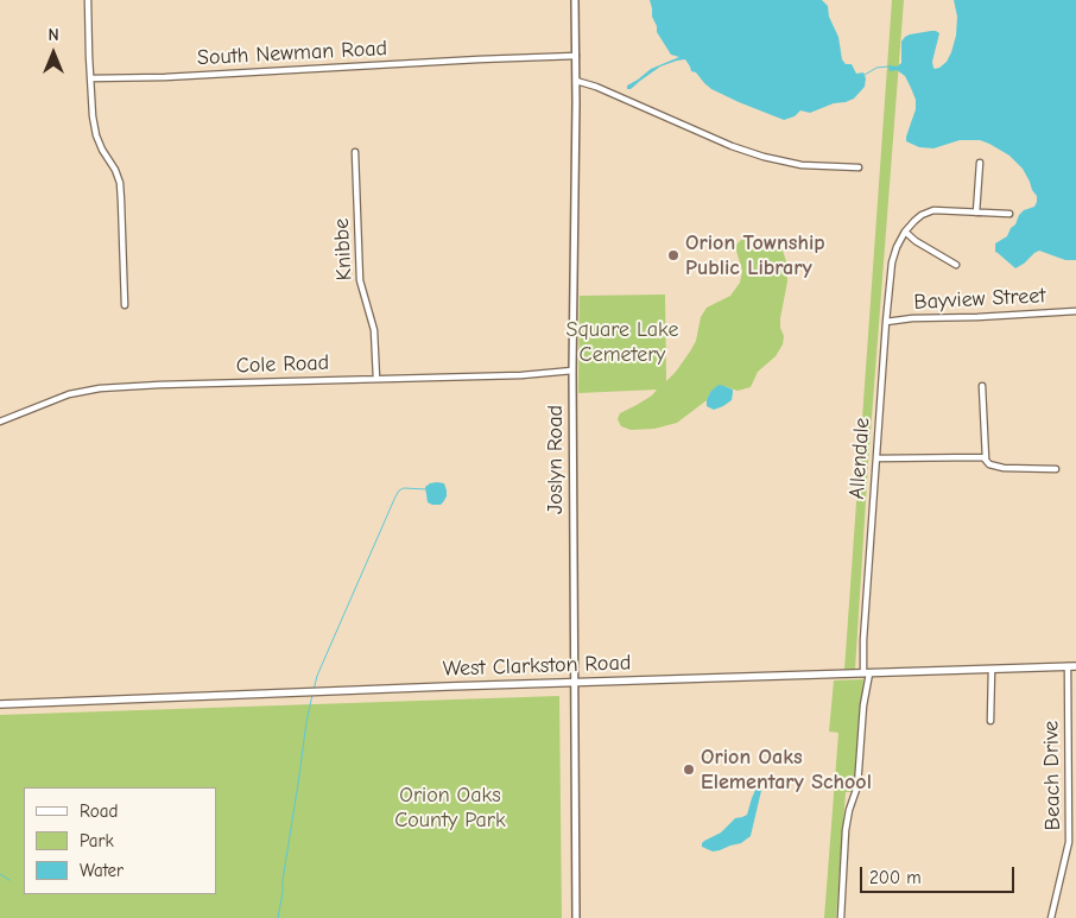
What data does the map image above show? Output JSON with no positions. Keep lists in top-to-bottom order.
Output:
{
  "streets": {
    "main road": ["West Clarkston Road"],
    "street": [
      "South Newman Road",
      "Knibbe",
      "Bayview Street",
      "Cole Road",
      "Allendale",
      "Joslyn Road",
      "Beach Drive"
    ]
  },
  "crossings": [
    ["South Newman Road", "Joslyn Road"],
    ["Knibbe", "Cole Road"],
    ["Bayview Street", "Allendale"],
    ["Cole Road", "Joslyn Road"],
    ["Allendale", "West Clarkston Road"],
    ["Joslyn Road", "West Clarkston Road"],
    ["West Clarkston Road", "Beach Drive"]
  ],
  "parks": ["Square Lake Cemetery", "Orion Oaks County Park"],
  "places": ["Orion Township Public Library", "Orion Oaks Elementary School"],
  "legend": ["Road", "Park", "Water"],
  "scale_bar": "200 m",
  "north": "top"
}
